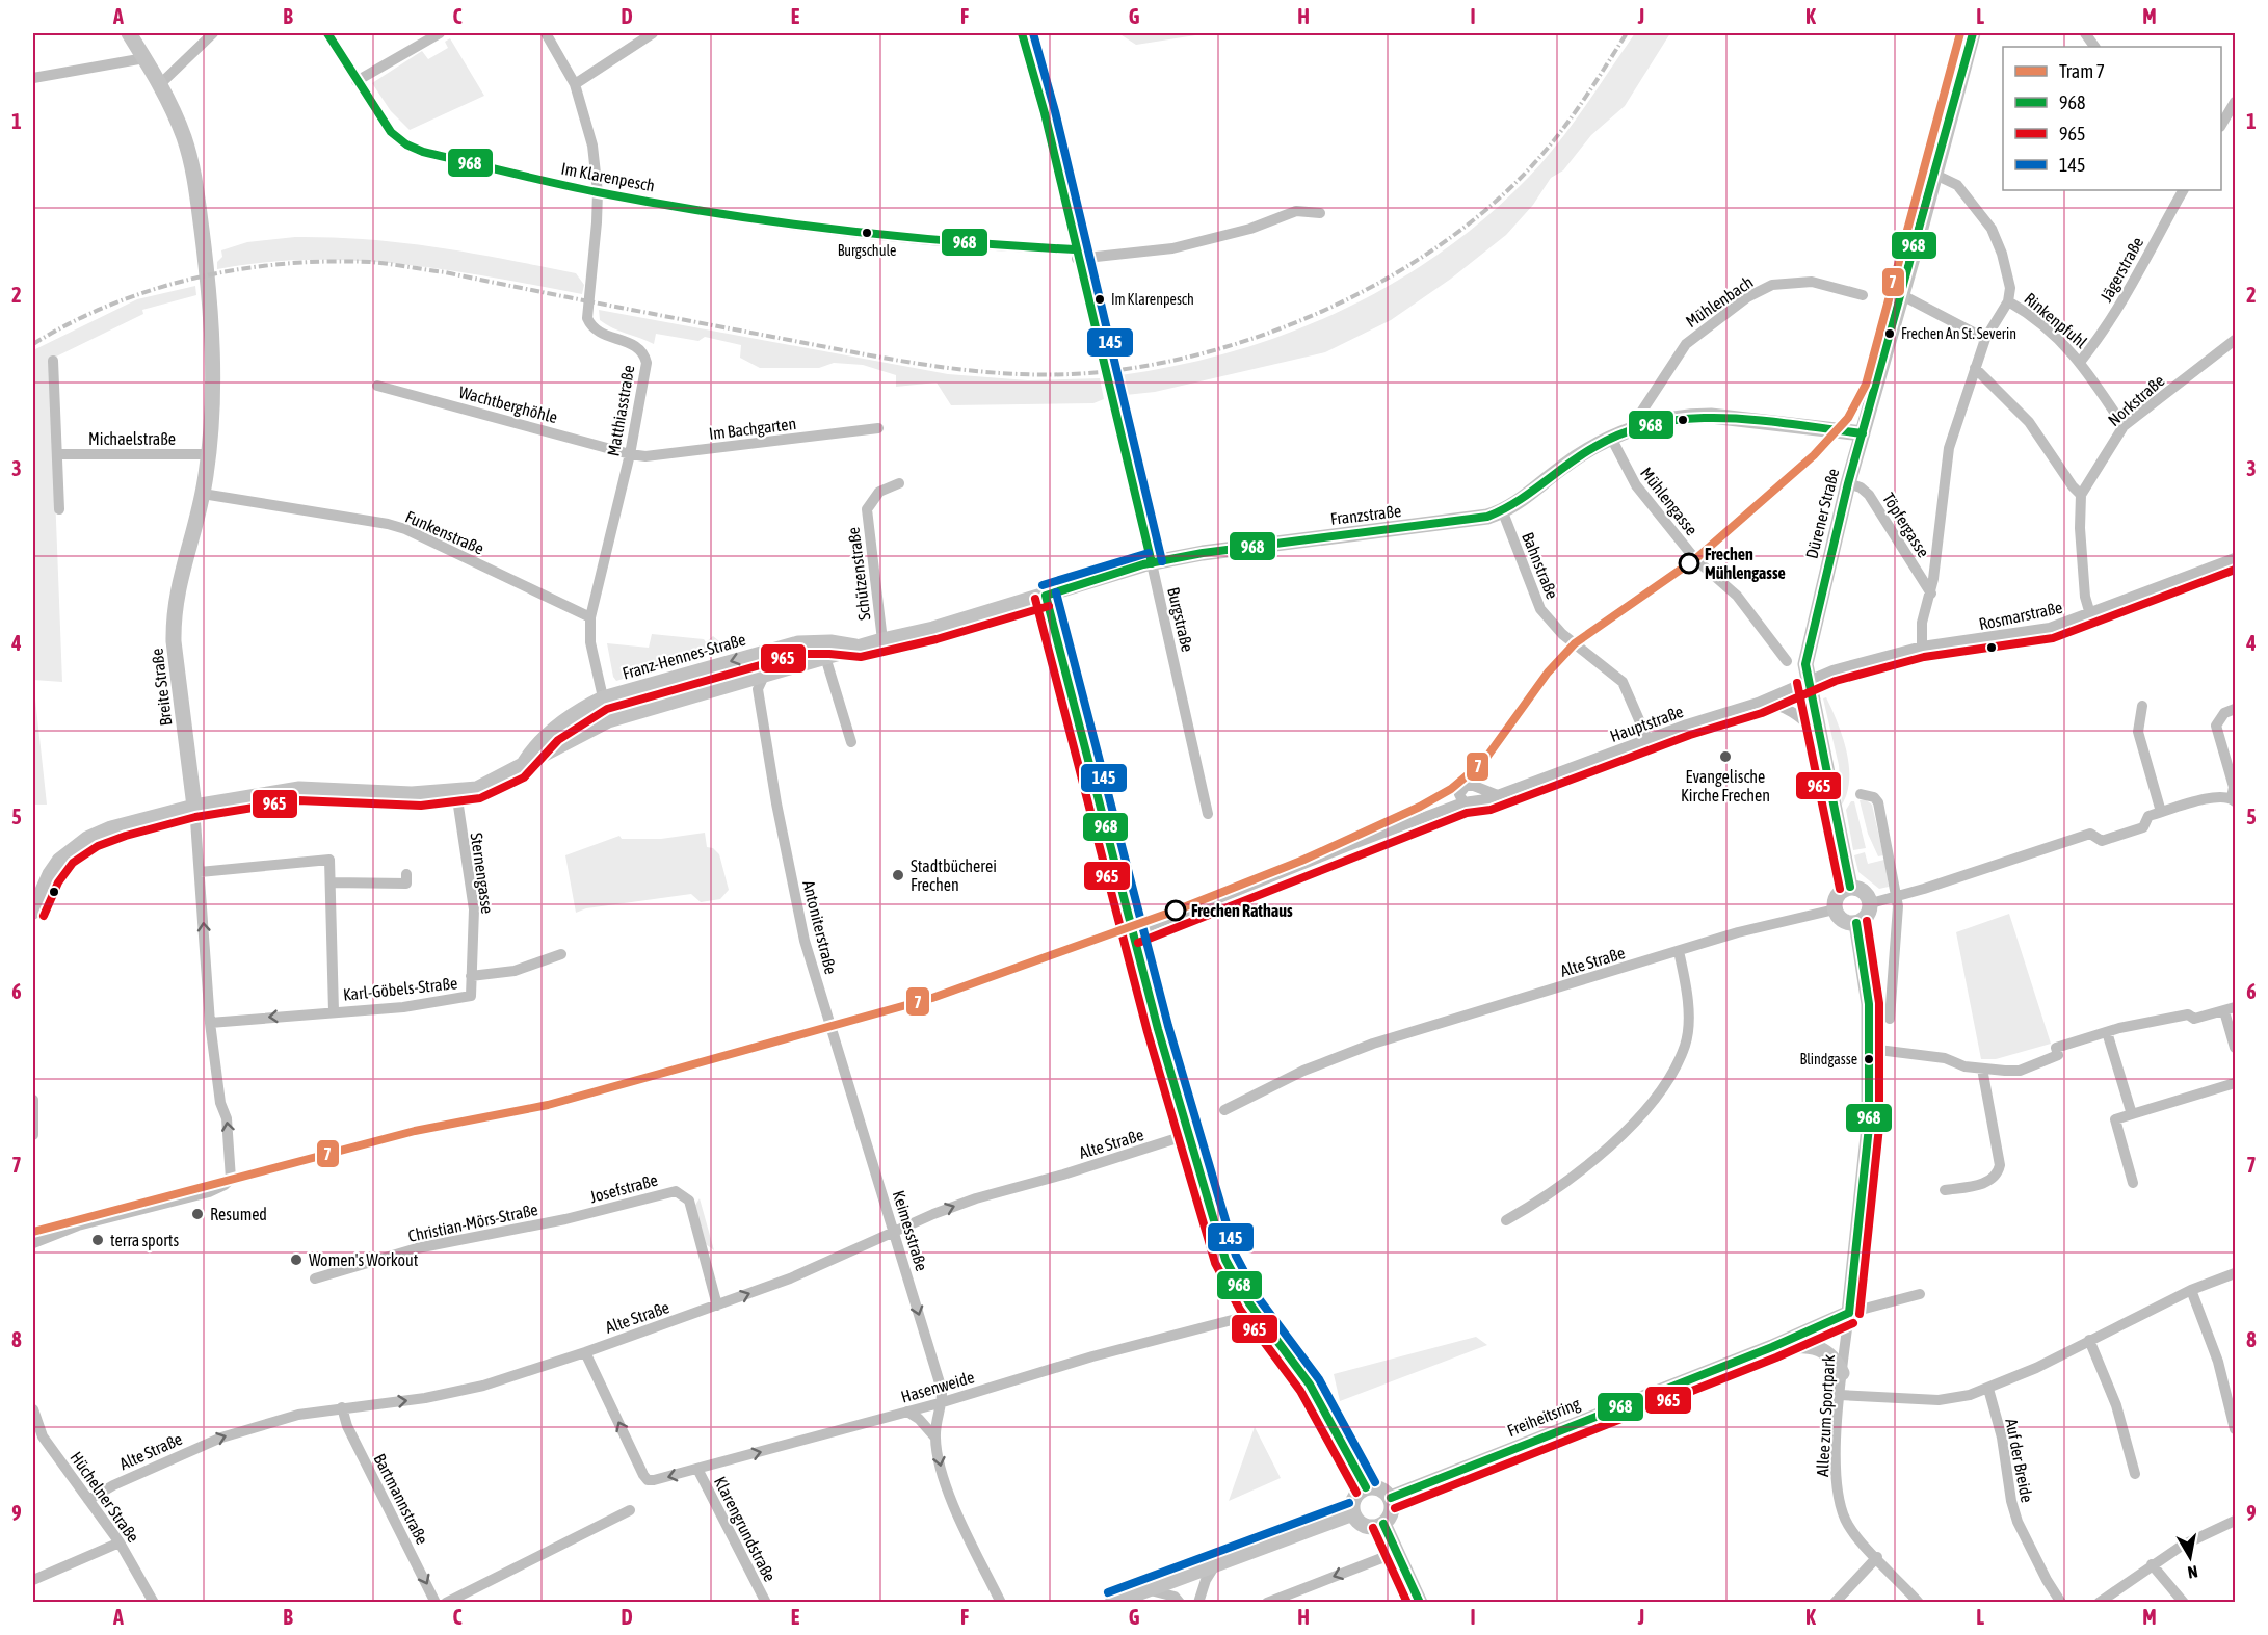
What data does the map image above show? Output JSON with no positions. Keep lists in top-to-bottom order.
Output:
{
  "streets": {
    "street": [
      "Im Klarenpesch",
      "Jägerstraße",
      "Mühlenbach",
      "Rinkenpfuhl",
      "Norkstraße",
      "Wachtberghöhle",
      "Matthiasstraße",
      "Im Bachgarten",
      "Michaelstraße",
      "Mühlengasse",
      "Dürener Straße",
      "Franzstraße",
      "Töpfergasse",
      "Funkenstraße",
      "Bahnstraße",
      "Schützenstraße",
      "Rosmarstraße",
      "Burgstraße",
      "Franz-Hennes-Straße",
      "Breite Straße",
      "Hauptstraße",
      "Sternengasse",
      "Antoniterstraße",
      "Alte Straße",
      "Karl-Göbels-Straße",
      "Josefstraße",
      "Christian-Mörs-Straße",
      "Keimesstraße",
      "Hasenweide",
      "Allee zum Sportpark",
      "Freiheitsring",
      "Auf der Breide",
      "Hüchelner Straße",
      "Bartmannstraße",
      "Klarengrundstraße"
    ]
  },
  "crossings": [
    ["Im Klarenpesch", "Matthiasstraße"],
    ["Im Klarenpesch", "Burgstraße"],
    ["Jägerstraße", "Rinkenpfuhl"],
    ["Mühlenbach", "Franzstraße"],
    ["Rinkenpfuhl", "Norkstraße"],
    ["Wachtberghöhle", "Matthiasstraße"],
    ["Wachtberghöhle", "Im Bachgarten"],
    ["Matthiasstraße", "Im Bachgarten"],
    ["Matthiasstraße", "Funkenstraße"],
    ["Matthiasstraße", "Franz-Hennes-Straße"],
    ["Michaelstraße", "Breite Straße"],
    ["Mühlengasse", "Franzstraße"],
    ["Dürener Straße", "Franzstraße"],
    ["Dürener Straße", "Töpfergasse"],
    ["Dürener Straße", "Rosmarstraße"],
    ["Dürener Straße", "Hauptstraße"],
    ["Franzstraße", "Bahnstraße"],
    ["Franzstraße", "Schützenstraße"],
    ["Franzstraße", "Burgstraße"],
    ["Franzstraße", "Franz-Hennes-Straße"],
    ["Funkenstraße", "Breite Straße"],
    ["Bahnstraße", "Hauptstraße"],
    ["Rosmarstraße", "Hauptstraße"],
    ["Franz-Hennes-Straße", "Breite Straße"],
    ["Franz-Hennes-Straße", "Sternengasse"],
    ["Franz-Hennes-Straße", "Antoniterstraße"],
    ["Breite Straße", "Karl-Göbels-Straße"],
    ["Sternengasse", "Karl-Göbels-Straße"],
    ["Antoniterstraße", "Keimesstraße"],
    ["Alte Straße", "Josefstraße"],
    ["Alte Straße", "Keimesstraße"],
    ["Alte Straße", "Hasenweide"],
    ["Alte Straße", "Hüchelner Straße"],
    ["Alte Straße", "Bartmannstraße"],
    ["Josefstraße", "Christian-Mörs-Straße"],
    ["Keimesstraße", "Hasenweide"],
    ["Hasenweide", "Klarengrundstraße"],
    ["Allee zum Sportpark", "Freiheitsring"]
  ],
  "one_way": ["Alte Straße", "Keimesstraße", "Bartmannstraße"],
  "places": [
    "Burgschule",
    "Im Klarenpesch",
    "Frechen An St. Severin",
    "Frechen Mühlengasse",
    "Evangelische Kirche Frechen",
    "Stadtbücherei Frechen",
    "Frechen Rathaus",
    "Blindgasse",
    "Resumed",
    "terra sports",
    "Women's Workout"
  ],
  "lines": [
    "tram line 7",
    "transit line 968",
    "transit line 145",
    "transit line 965"
  ],
  "legend": [
    "Tram 7",
    "968",
    "965",
    "145"
  ],
  "north": "bottom",
  "grid": {
    "columns": [
      "A",
      "B",
      "C",
      "D",
      "E",
      "F",
      "G",
      "H",
      "I",
      "J",
      "K",
      "L",
      "M"
    ],
    "rows": [
      "1",
      "2",
      "3",
      "4",
      "5",
      "6",
      "7",
      "8",
      "9"
    ]
  }
}
